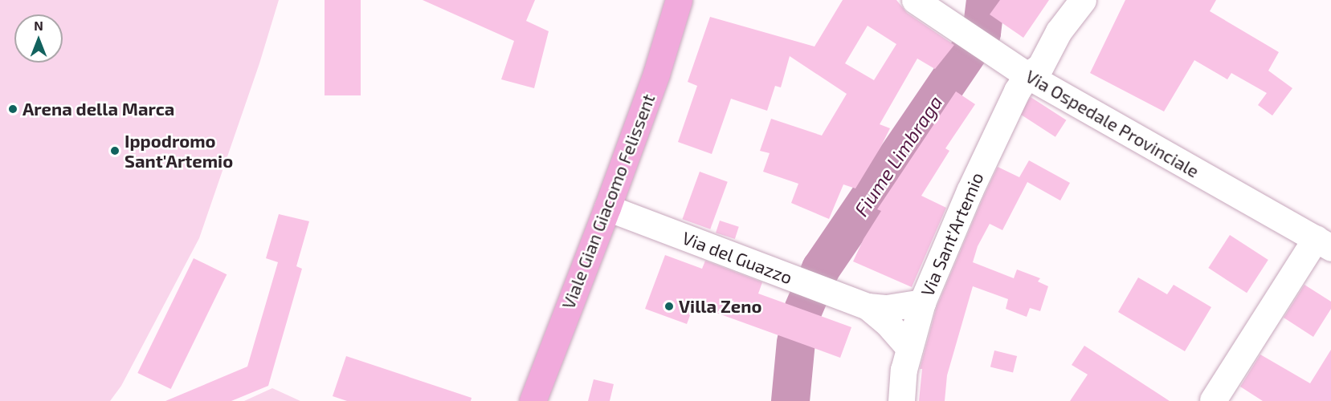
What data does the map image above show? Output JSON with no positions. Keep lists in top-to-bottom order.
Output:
{
  "streets": {
    "main road": ["Viale Gian Giacomo Felissent"],
    "street": ["Via Ospedale Provinciale", "Via Sant'Artemio", "Via del Guazzo"]
  },
  "crossings": [
    ["Via Ospedale Provinciale", "Via Sant'Artemio"],
    ["Viale Gian Giacomo Felissent", "Via del Guazzo"],
    ["Via Sant'Artemio", "Via del Guazzo"]
  ],
  "water": ["Fiume Limbraga"],
  "places": ["Arena della Marca", "Ippodromo Sant'Artemio", "Villa Zeno"],
  "north": "top"
}
